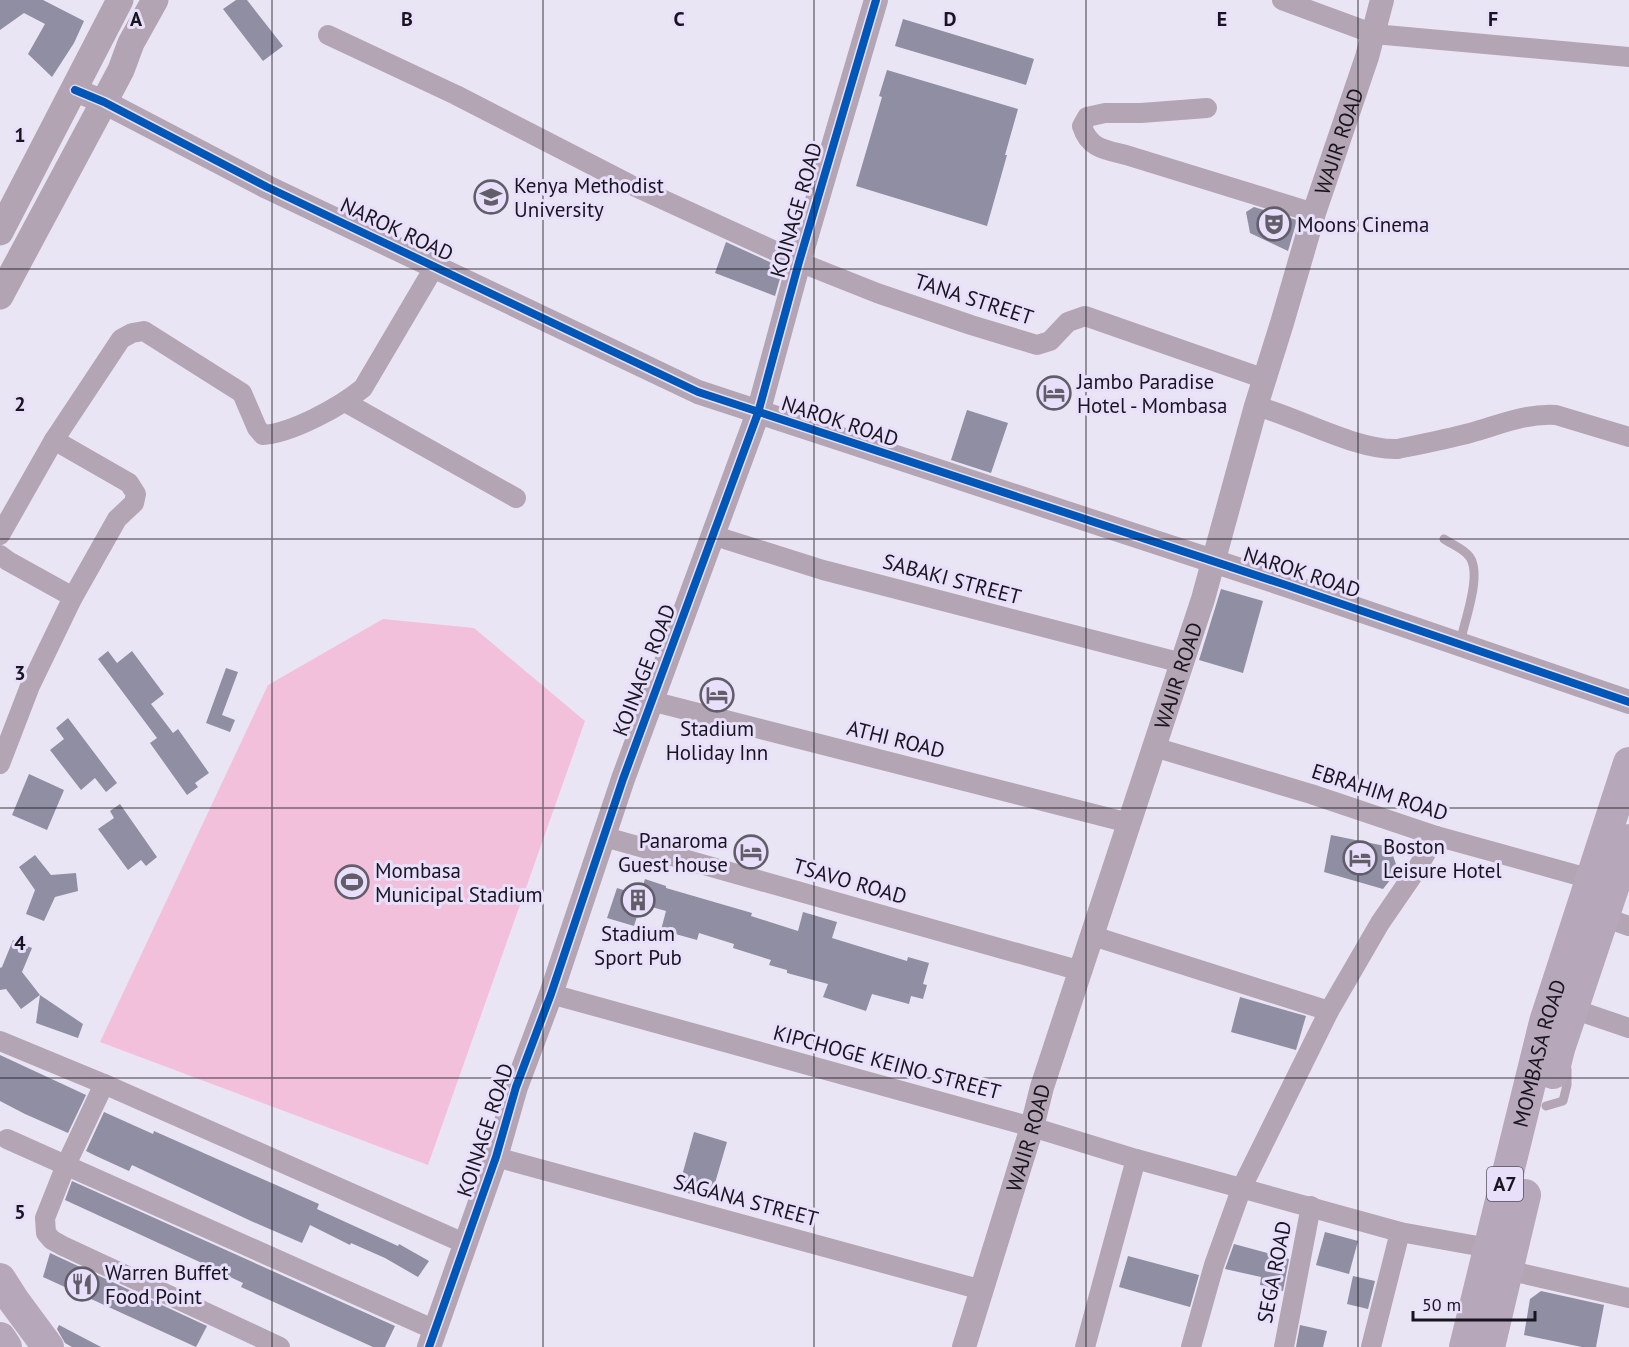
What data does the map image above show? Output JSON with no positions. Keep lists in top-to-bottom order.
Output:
{
  "streets": {
    "highway": ["MOMBASA ROAD", "A7"],
    "street": [
      "WAJIR ROAD",
      "KOINAGE ROAD",
      "NAROK ROAD",
      "TANA STREET",
      "SABAKI STREET",
      "ATHI ROAD",
      "EBRAHIM ROAD",
      "TSAVO ROAD",
      "KIPCHOGE KEINO STREET",
      "SAGANA STREET",
      "SEGA ROAD"
    ]
  },
  "crossings": [
    ["WAJIR ROAD", "NAROK ROAD"],
    ["WAJIR ROAD", "TANA STREET"],
    ["WAJIR ROAD", "SABAKI STREET"],
    ["WAJIR ROAD", "ATHI ROAD"],
    ["WAJIR ROAD", "EBRAHIM ROAD"],
    ["WAJIR ROAD", "TSAVO ROAD"],
    ["WAJIR ROAD", "KIPCHOGE KEINO STREET"],
    ["WAJIR ROAD", "SAGANA STREET"],
    ["KOINAGE ROAD", "NAROK ROAD"],
    ["KOINAGE ROAD", "TANA STREET"],
    ["KOINAGE ROAD", "SABAKI STREET"],
    ["KOINAGE ROAD", "ATHI ROAD"],
    ["KOINAGE ROAD", "TSAVO ROAD"],
    ["KOINAGE ROAD", "KIPCHOGE KEINO STREET"],
    ["KOINAGE ROAD", "SAGANA STREET"],
    ["EBRAHIM ROAD", "MOMBASA ROAD"],
    ["MOMBASA ROAD", "KIPCHOGE KEINO STREET"],
    ["KIPCHOGE KEINO STREET", "SEGA ROAD"]
  ],
  "places": {
    "school or university": ["Kenya Methodist University"],
    "theatre": ["Moons Cinema"],
    "hotel": [
      "Jambo Paradise Hotel - Mombasa",
      "Stadium Holiday Inn",
      "Panaroma Guest house",
      "Boston Leisure Hotel"
    ],
    "sports": ["Mombasa Municipal Stadium"],
    "building": ["Stadium Sport Pub"],
    "restaurant": ["Warren Buffet Food Point"]
  },
  "scale_bar": "50 m",
  "grid": {
    "columns": [
      "A",
      "B",
      "C",
      "D",
      "E",
      "F"
    ],
    "rows": [
      "1",
      "2",
      "3",
      "4",
      "5"
    ]
  }
}
